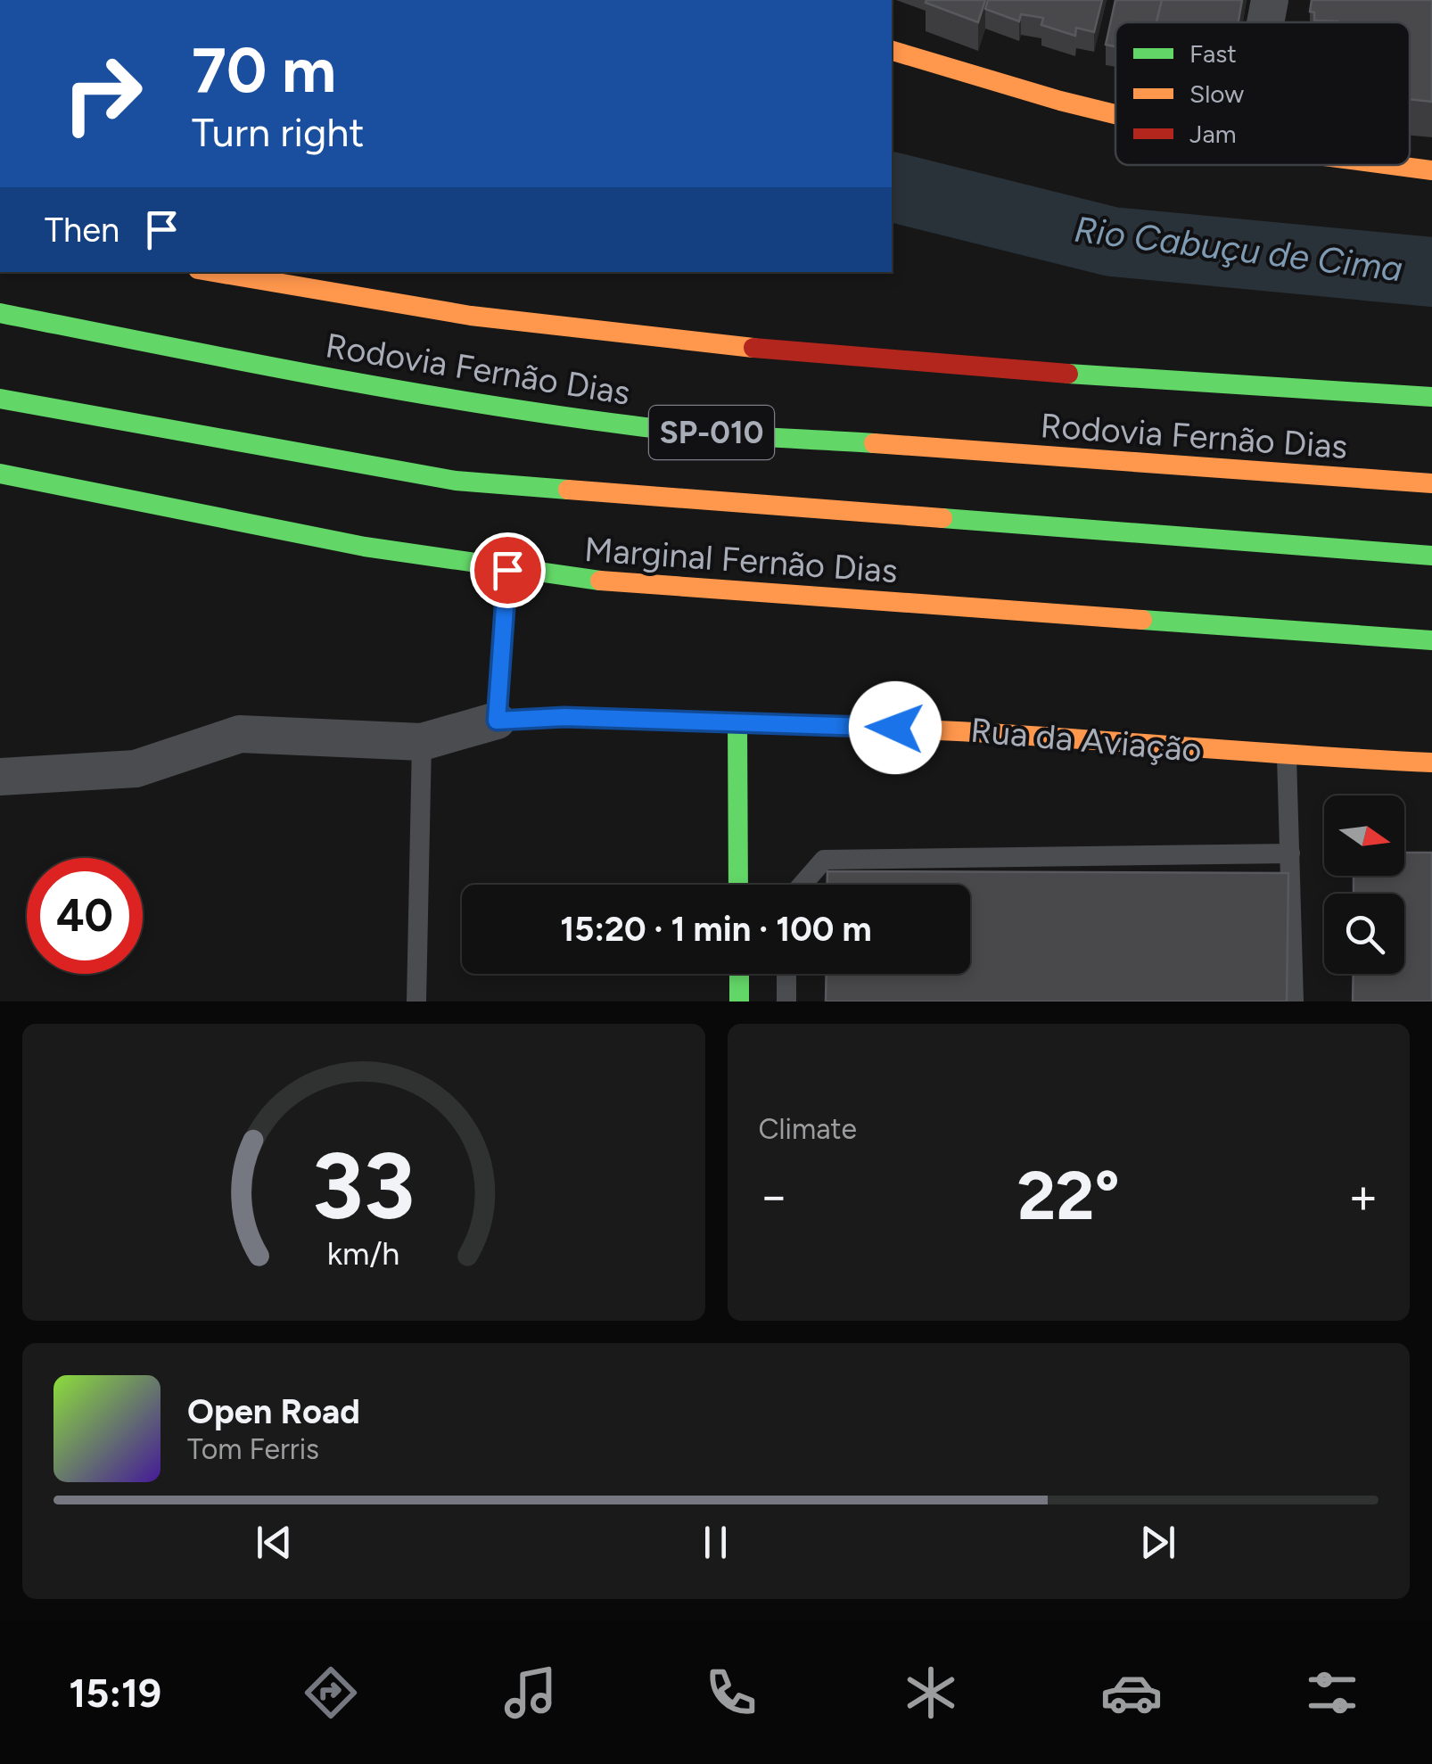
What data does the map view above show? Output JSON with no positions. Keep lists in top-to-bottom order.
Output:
{
  "streets": {
    "main road": [
      "Rodovia Fernão Dias",
      "SP-010",
      "Marginal Fernão Dias",
      "Rua da Aviação"
    ]
  },
  "water": ["Rio Cabuçu de Cima"],
  "legend": ["Fast", "Slow", "Jam"],
  "north": "right",
  "page": {
    "turn": ["70 m", "Turn right"],
    "then": "Then",
    "limit": "40",
    "trip": "15:20 · 1 min · 100 m",
    "tile": "Climate",
    "heat": ["−", "22°", "+"],
    "song": ["Open Road", "Tom Ferris"],
    "tabs": "15:19",
    "gauge": ["33", "km/h"]
  }
}
